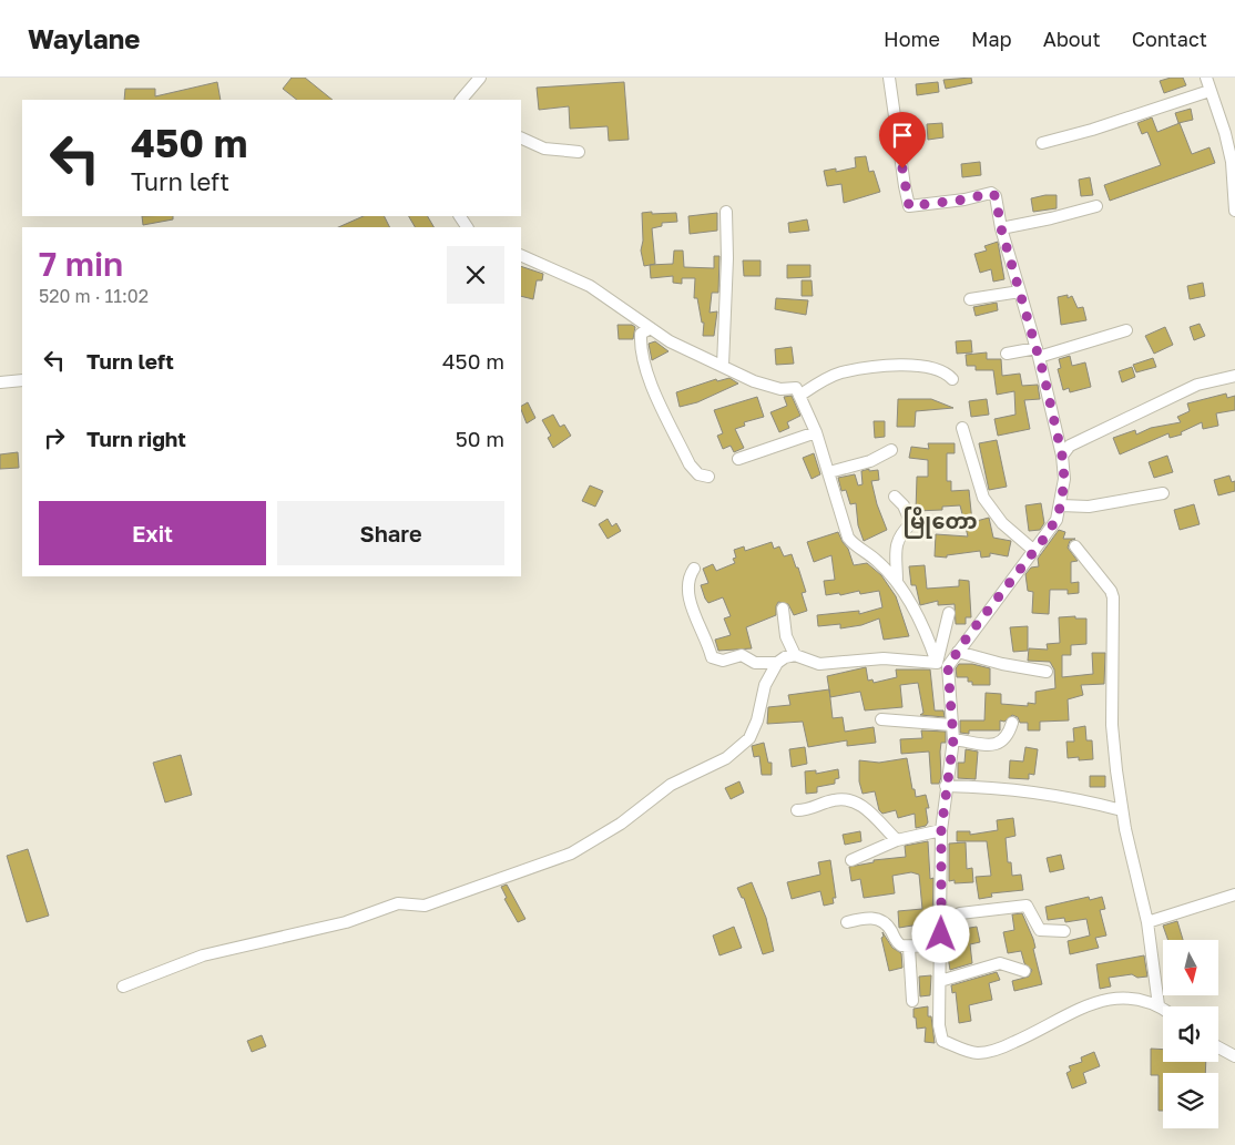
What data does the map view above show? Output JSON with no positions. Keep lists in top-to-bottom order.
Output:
{
  "districts": ["မြိုတော"],
  "north": "bottom",
  "page": {
    "header": "Waylane",
    "nav": [
      "Home",
      "Map",
      "About",
      "Contact"
    ],
    "turn": ["450 m", "Turn left"],
    "heading": ["7 min", "520 m · 11:02"],
    "list": [
      {
        "name": "Turn left",
        "value": "450 m"
      },
      {
        "name": "Turn right",
        "value": "50 m"
      }
    ],
    "buttons": ["Exit", "Share"]
  }
}
